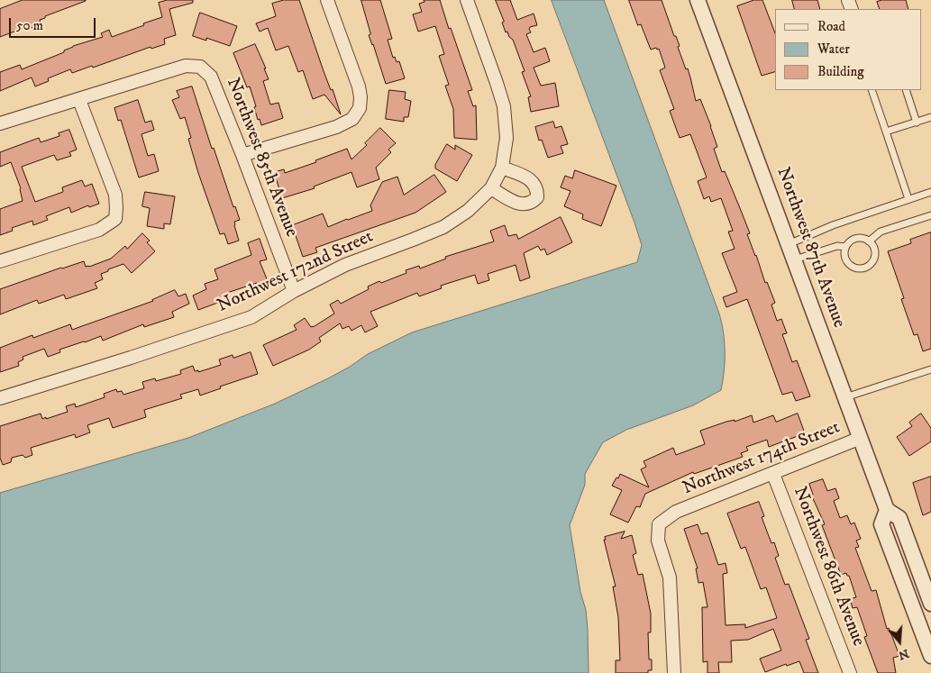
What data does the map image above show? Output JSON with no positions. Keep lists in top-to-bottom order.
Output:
{
  "streets": {
    "street": [
      "Northwest 85th Avenue",
      "Northwest 87th Avenue",
      "Northwest 172nd Street",
      "Northwest 174th Street",
      "Northwest 86th Avenue"
    ]
  },
  "crossings": [
    ["Northwest 85th Avenue", "Northwest 172nd Street"],
    ["Northwest 87th Avenue", "Northwest 174th Street"],
    ["Northwest 174th Street", "Northwest 86th Avenue"]
  ],
  "legend": ["Road", "Water", "Building"],
  "scale_bar": "50 m",
  "north": "bottom"
}
